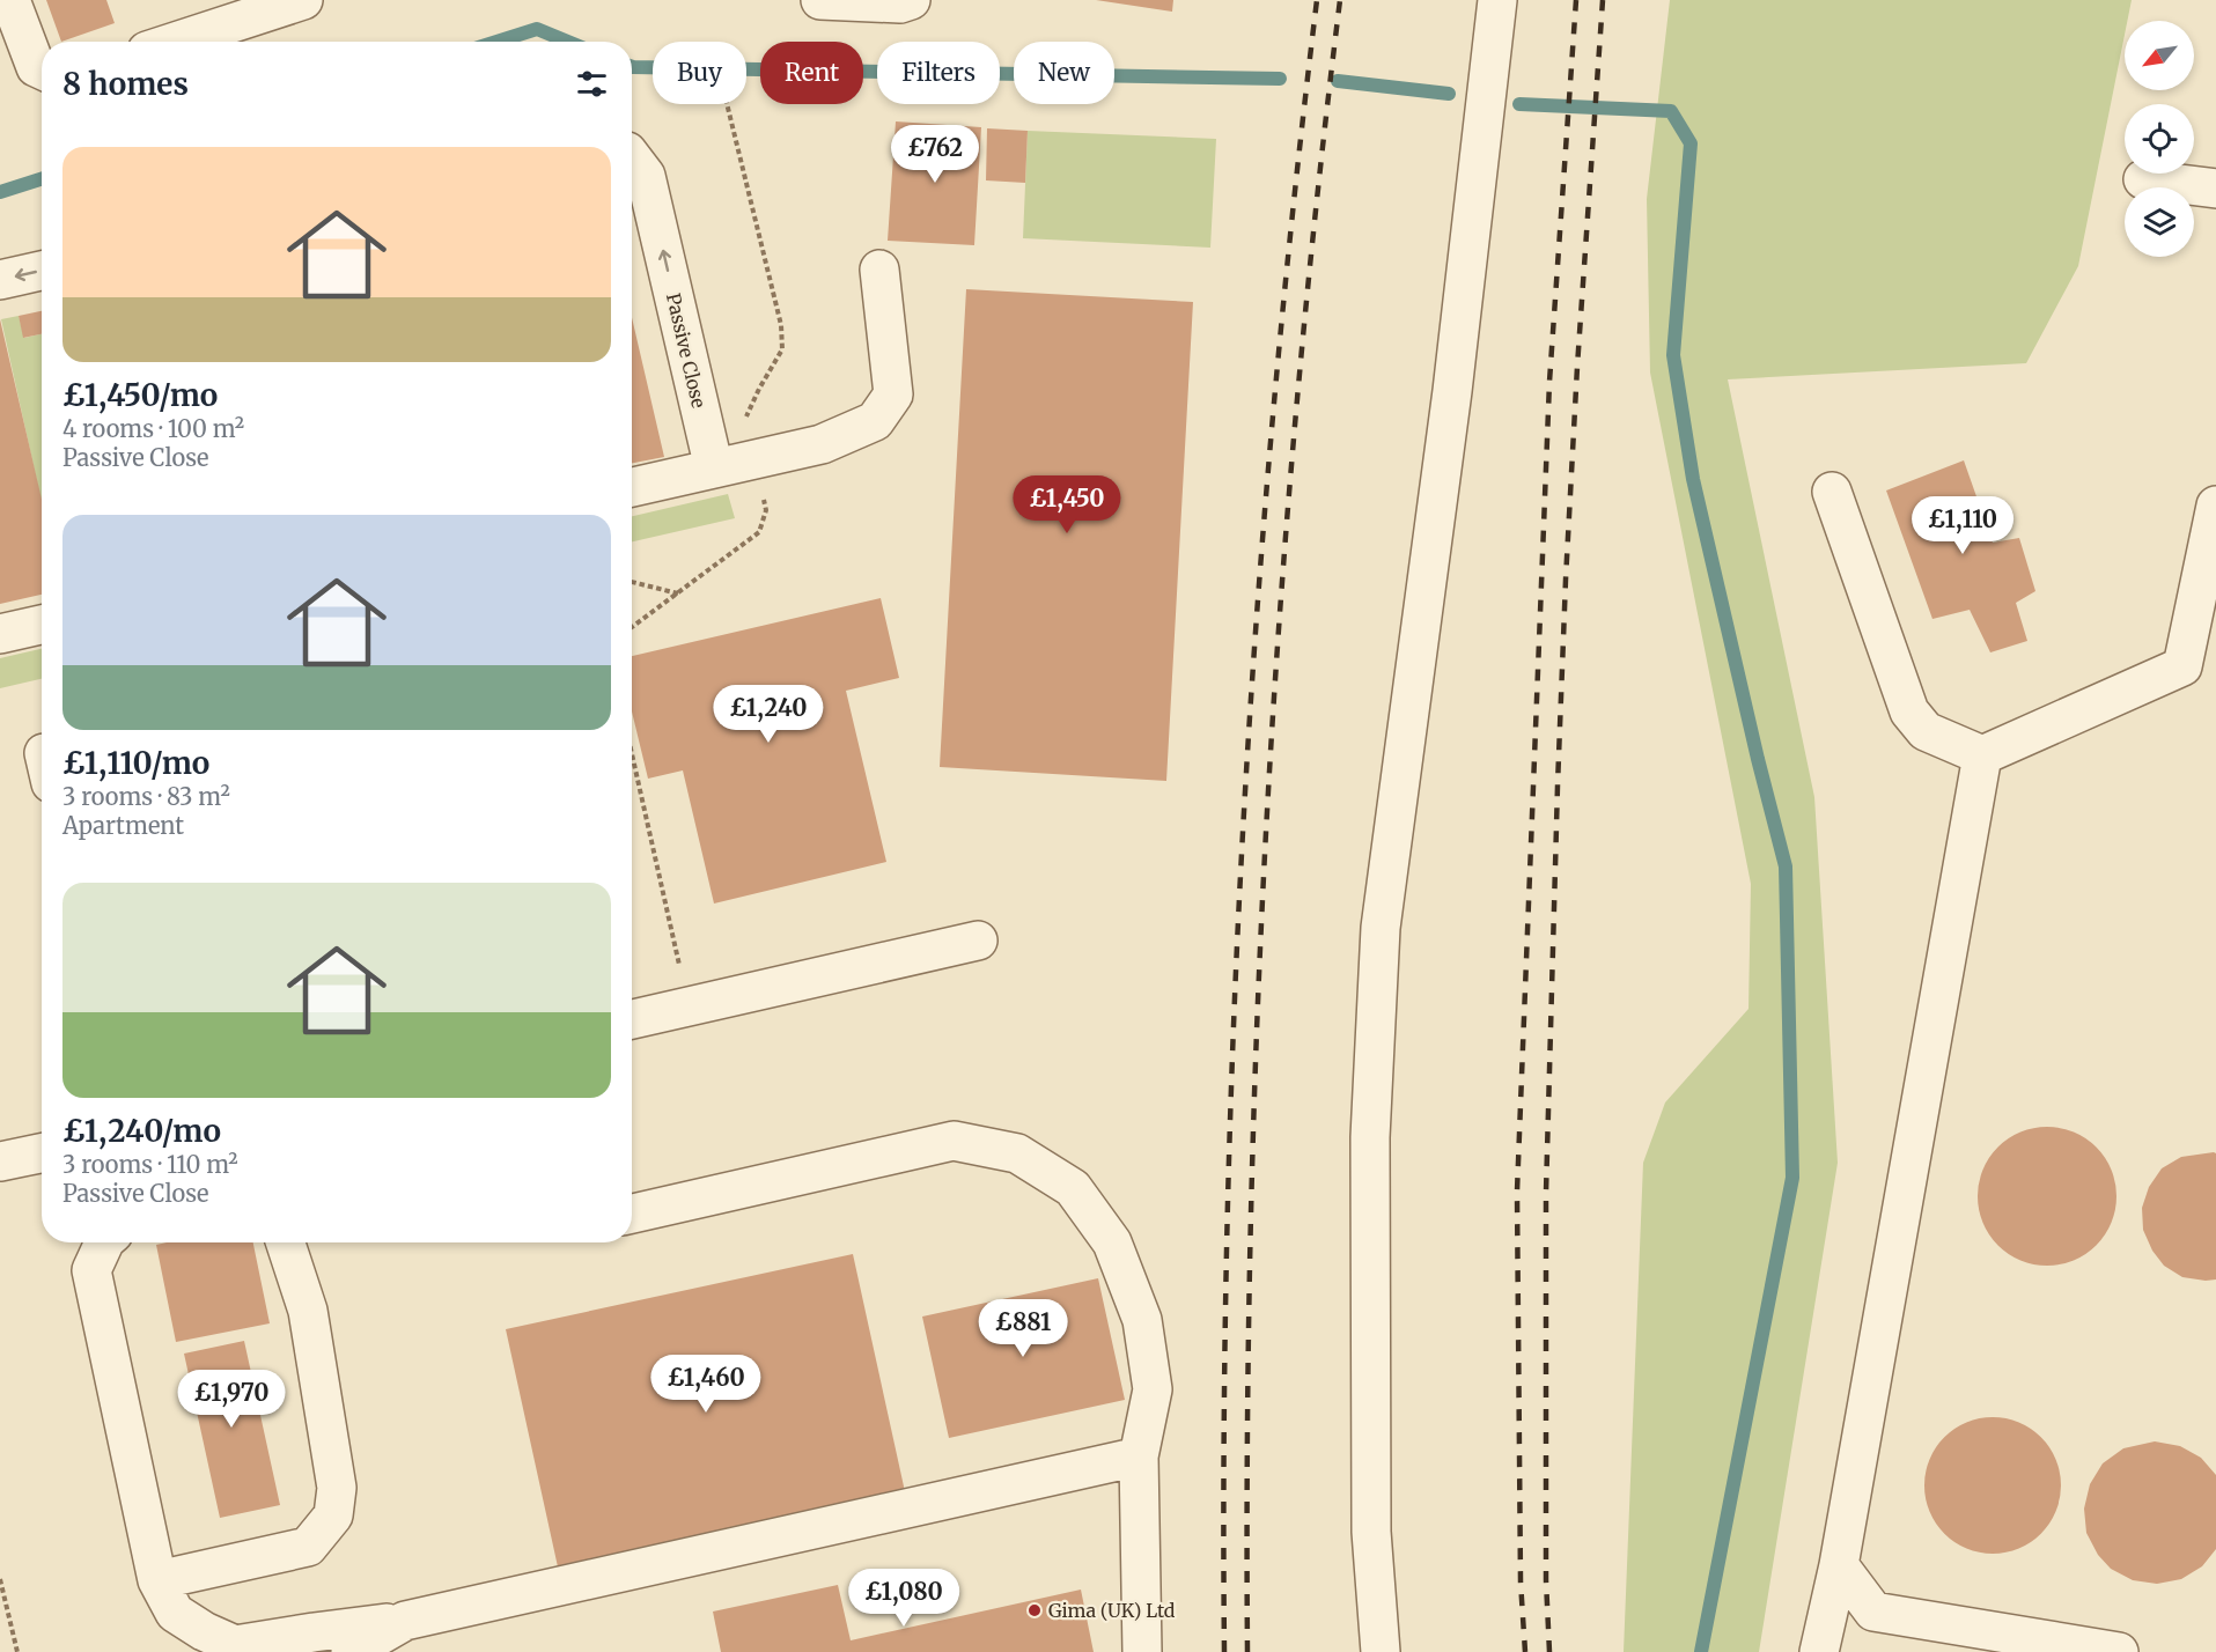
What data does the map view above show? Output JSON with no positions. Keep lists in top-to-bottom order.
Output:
{
  "streets": {
    "street": ["Passive Close"]
  },
  "one_way": ["Passive Close"],
  "places": ["Gima (UK) Ltd"],
  "north": "bottom left",
  "page": {
    "chip": [
      "Buy",
      "Rent",
      "Filters",
      "New"
    ],
    "heading": "8 homes",
    "price": [
      "£762",
      "£1,450",
      "£1,110",
      "£1,240",
      "£881",
      "£1,460",
      "£1,970",
      "£1,080"
    ],
    "list": [
      {
        "name": "£1,450/mo",
        "note": "4 rooms · 100 m² · Passive Close"
      },
      {
        "name": "£1,110/mo",
        "note": "3 rooms · 83 m² · Apartment"
      },
      {
        "name": "£1,240/mo",
        "note": "3 rooms · 110 m² · Passive Close"
      }
    ]
  }
}
